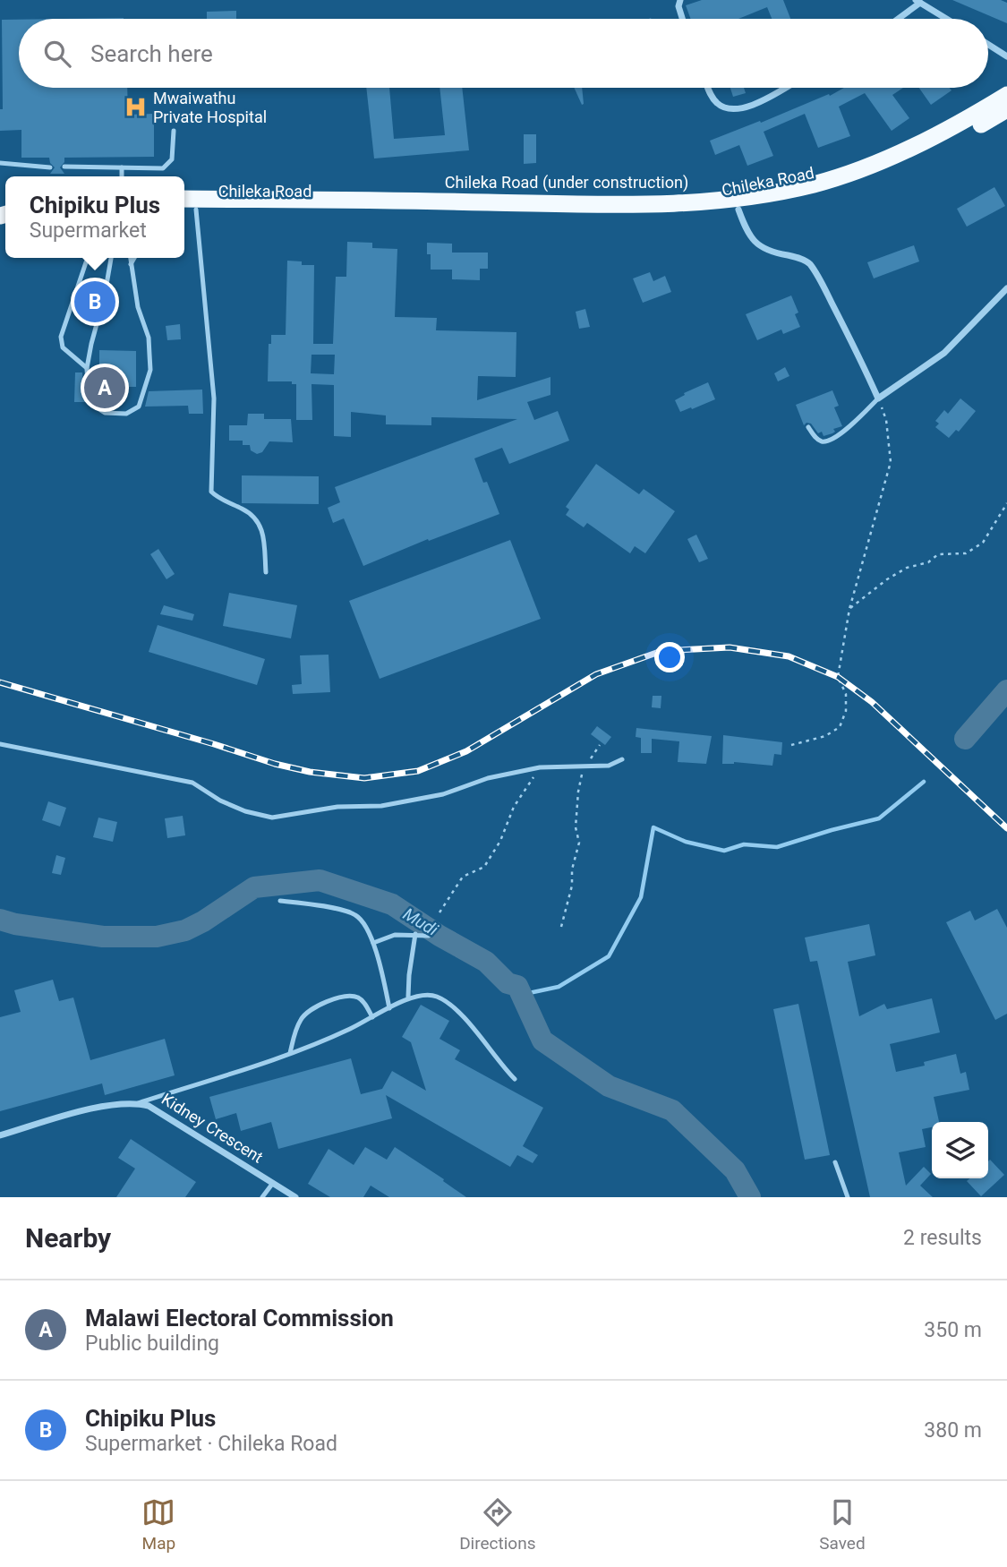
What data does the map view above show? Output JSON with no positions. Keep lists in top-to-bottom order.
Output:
{
  "streets": {
    "highway": ["Chileka Road", "Chileka Road (under construction)"],
    "street": ["Kidney Crescent"]
  },
  "water": ["Mudi"],
  "places": {
    "hospital": ["Mwaiwathu Private Hospital"]
  },
  "page": {
    "search": "Search here",
    "popup": ["Chipiku Plus", "Supermarket"],
    "pins": ["B", "A"],
    "heading": ["Nearby", "2 results"],
    "list": [
      {
        "mark": "A",
        "name": "Malawi Electoral Commission",
        "note": "Public building",
        "value": "350 m"
      },
      {
        "mark": "B",
        "name": "Chipiku Plus",
        "note": "Supermarket · Chileka Road",
        "value": "380 m"
      }
    ],
    "nav": ["Map", "Directions", "Saved"]
  }
}
